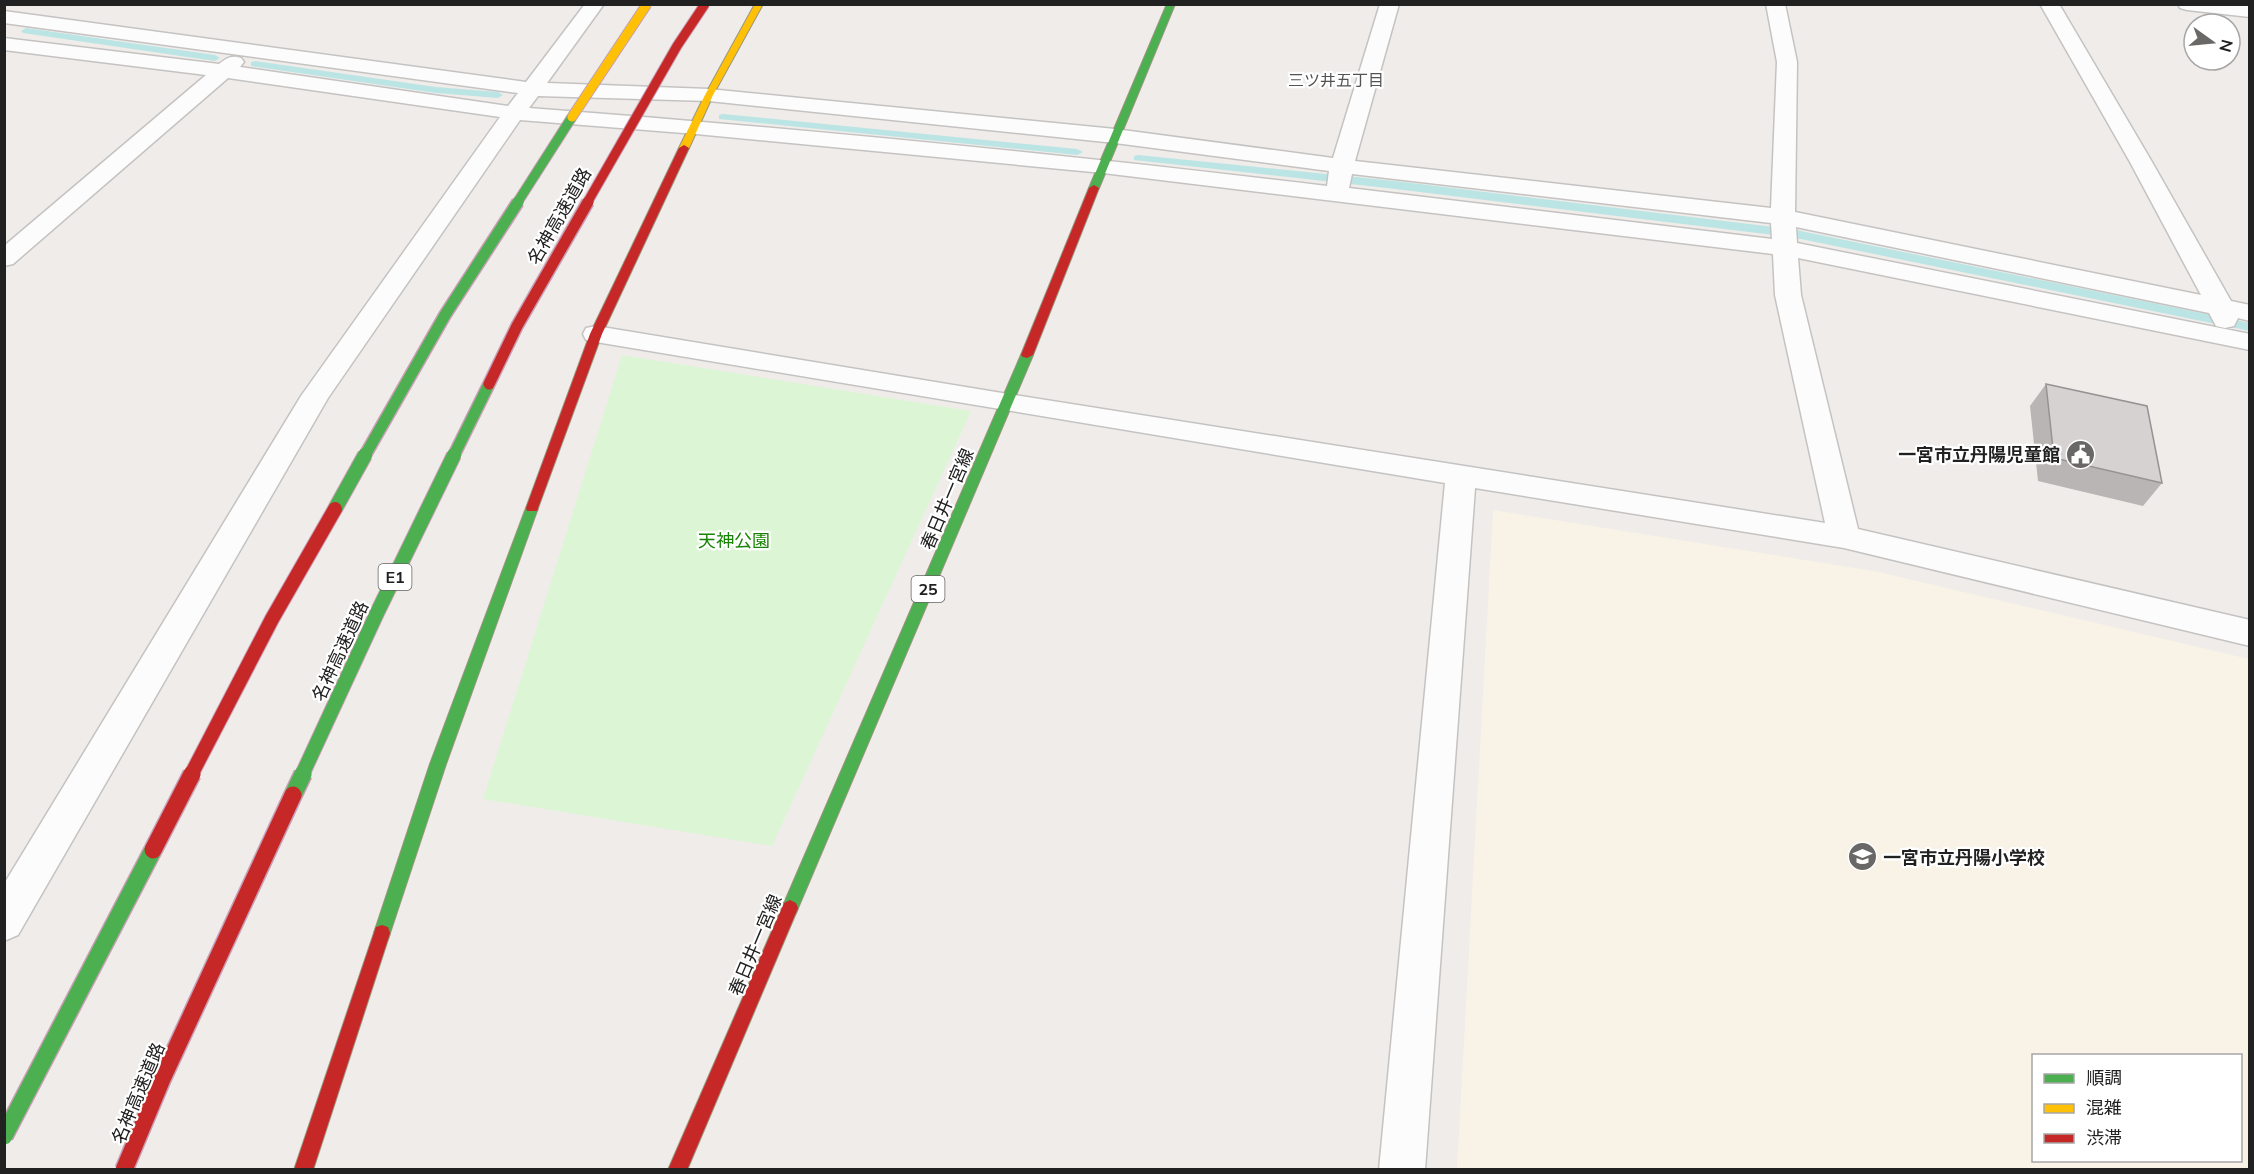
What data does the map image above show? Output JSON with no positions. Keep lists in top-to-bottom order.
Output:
{
  "streets": {
    "main road": [
      "名神高速道路",
      "春日井一宮線",
      "E1",
      "25"
    ]
  },
  "districts": ["三ツ井五丁目"],
  "parks": ["天神公園"],
  "places": {
    "public building": ["一宮市立丹陽児童館"],
    "school or university": ["一宮市立丹陽小学校"]
  },
  "legend": ["順調", "混雑", "渋滞"],
  "north": "right"
}
